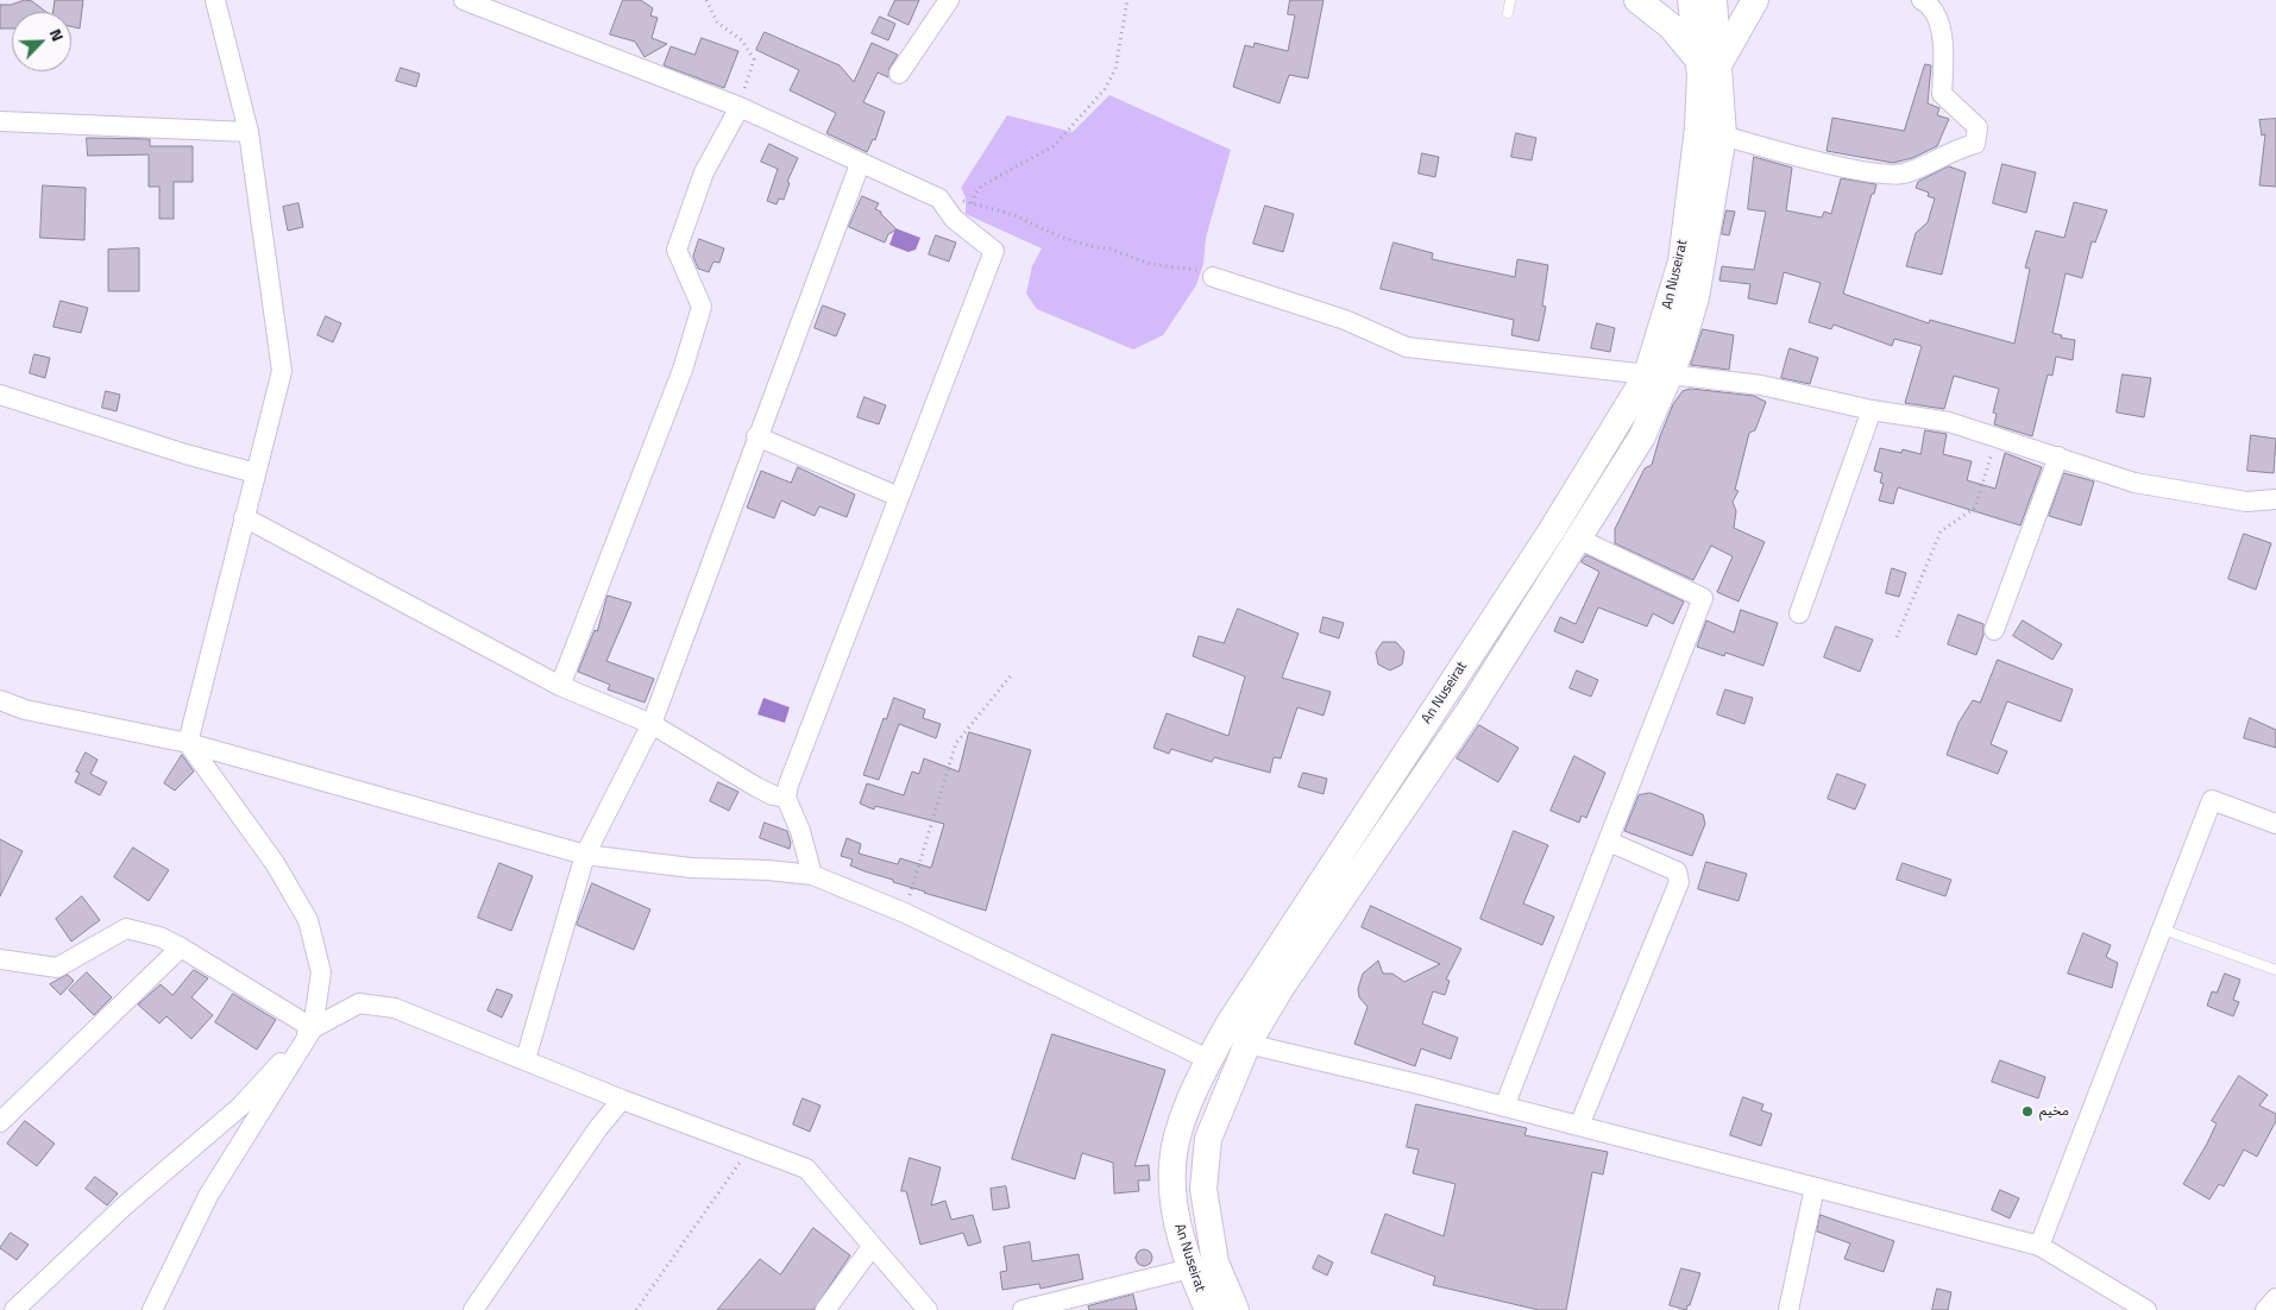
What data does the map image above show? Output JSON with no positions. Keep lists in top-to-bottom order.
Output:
{
  "streets": {
    "main road": ["An Nuseirat"]
  },
  "places": ["مخيم"],
  "north": "top right"
}
